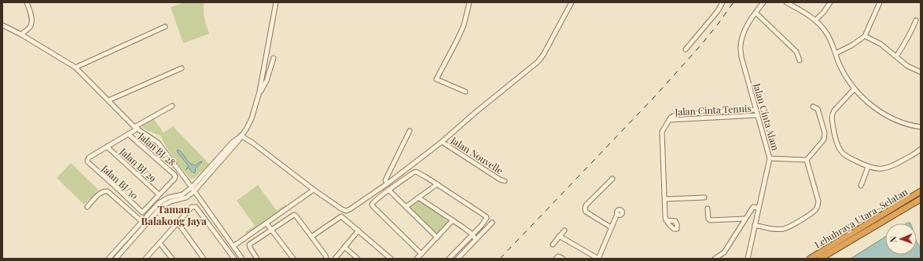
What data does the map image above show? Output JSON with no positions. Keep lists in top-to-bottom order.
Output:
{
  "streets": {
    "highway": ["Lebuhraya Utara–Selatan"],
    "street": [
      "Jalan Cinta Tennis",
      "Jalan Cinta Alam",
      "Jalan BJ/28",
      "Jalan Nouvelle",
      "Jalan BJ/29",
      "Jalan BJ/30"
    ]
  },
  "crossings": [
    ["Jalan Cinta Tennis", "Jalan Cinta Alam"],
    ["Jalan BJ/28", "Jalan BJ/29"],
    ["Jalan BJ/28", "Jalan BJ/30"],
    ["Jalan BJ/29", "Jalan BJ/30"]
  ],
  "districts": ["Taman Balakong Jaya"],
  "north": "left"
}
